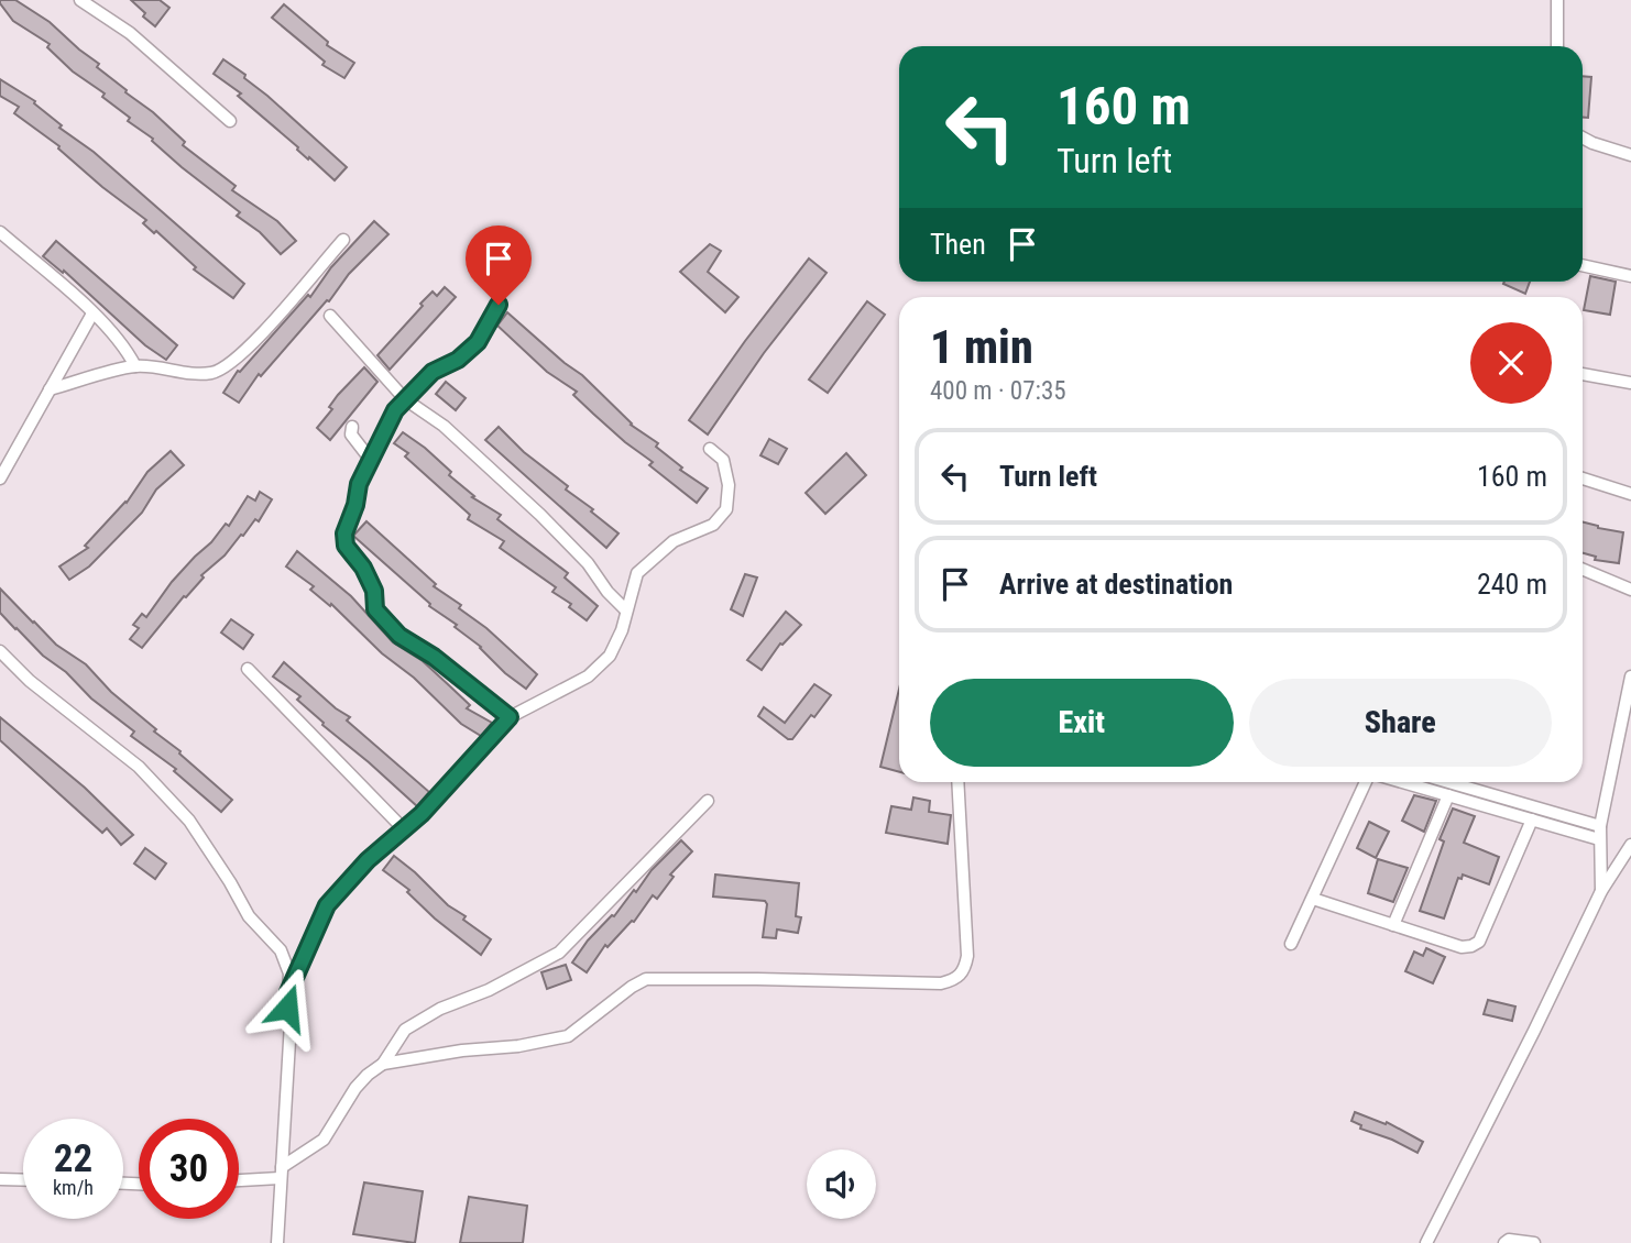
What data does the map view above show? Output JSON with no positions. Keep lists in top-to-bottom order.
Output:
{
  "page": {
    "turn": ["160 m", "Turn left"],
    "then": "Then",
    "heading": ["1 min", "400 m · 07:35"],
    "list": [
      {
        "name": "Turn left",
        "value": "160 m"
      },
      {
        "name": "Arrive at destination",
        "value": "240 m"
      }
    ],
    "buttons": ["Exit", "Share"],
    "speed": "22 km/h",
    "limit": "30"
  }
}
